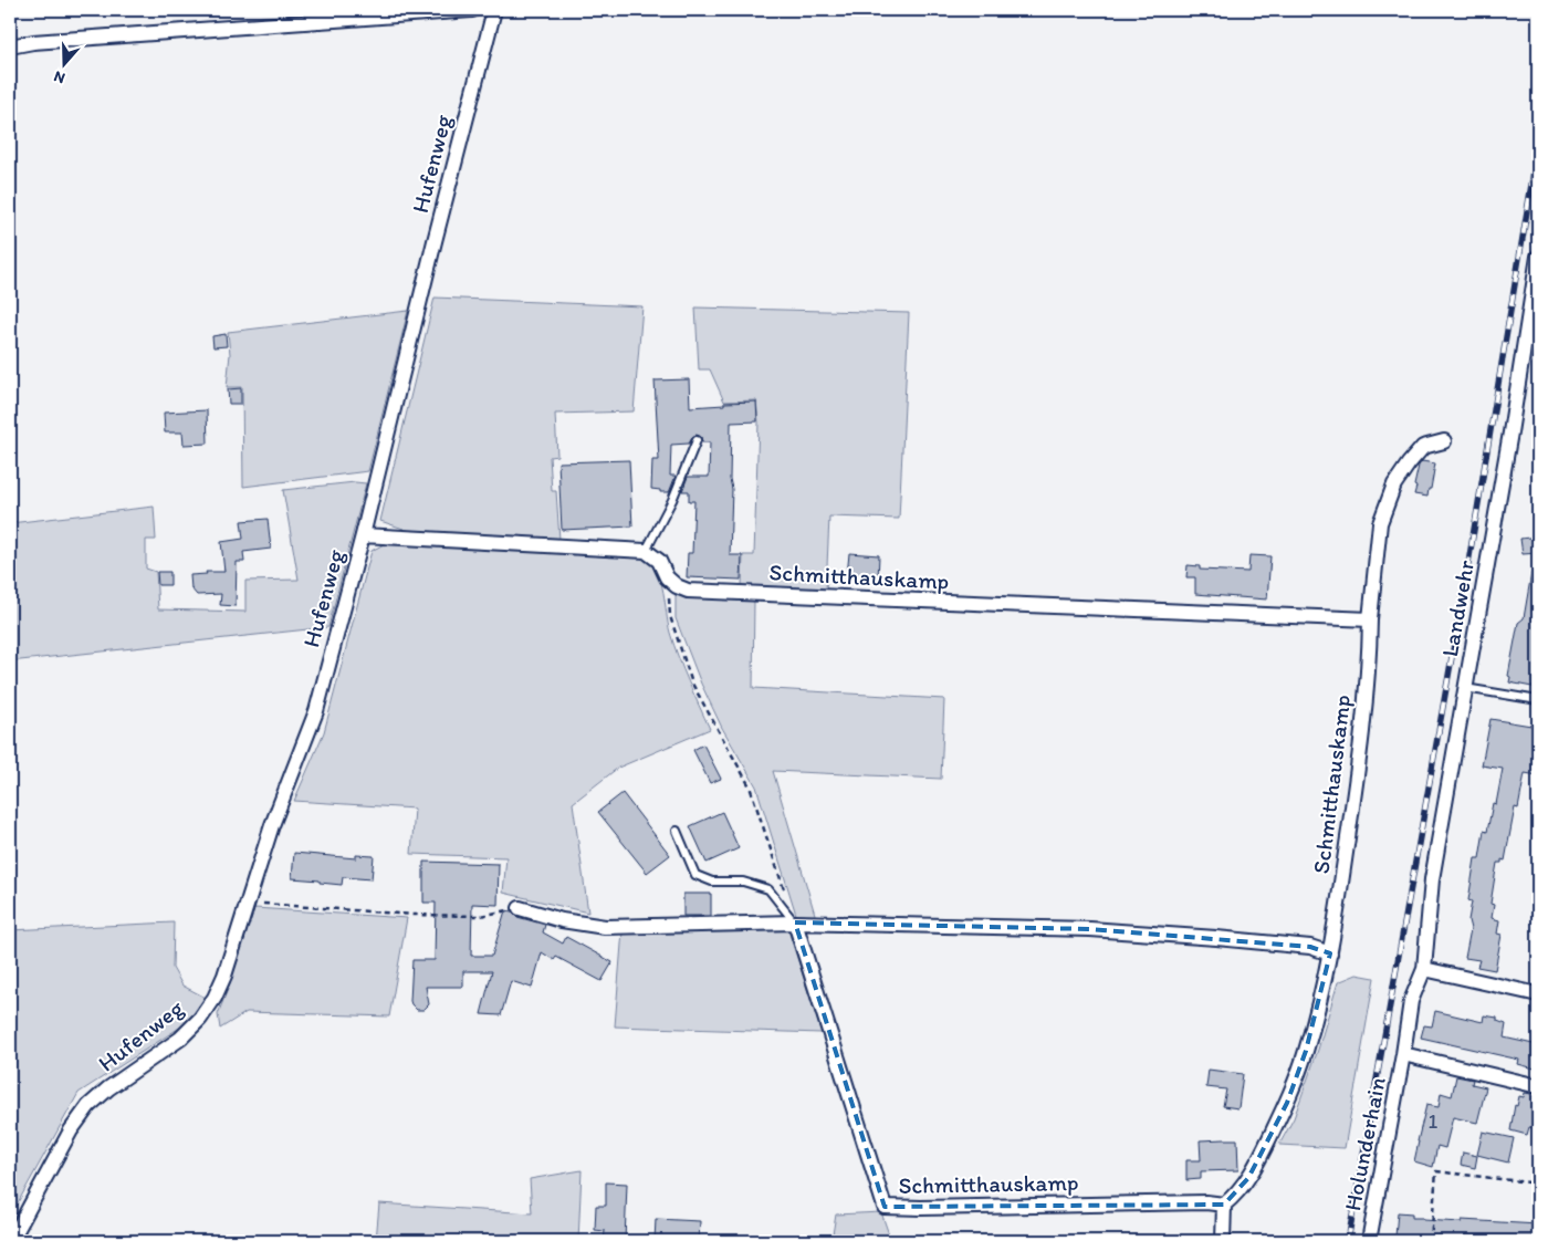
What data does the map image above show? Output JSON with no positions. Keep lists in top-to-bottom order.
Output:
{
  "streets": {
    "street": [
      "Hufenweg",
      "Schmitthauskamp",
      "Landwehr",
      "Holunderhain"
    ]
  },
  "crossings": [
    ["Landwehr", "Holunderhain"]
  ],
  "house_numbers": ["1"],
  "north": "bottom"
}
